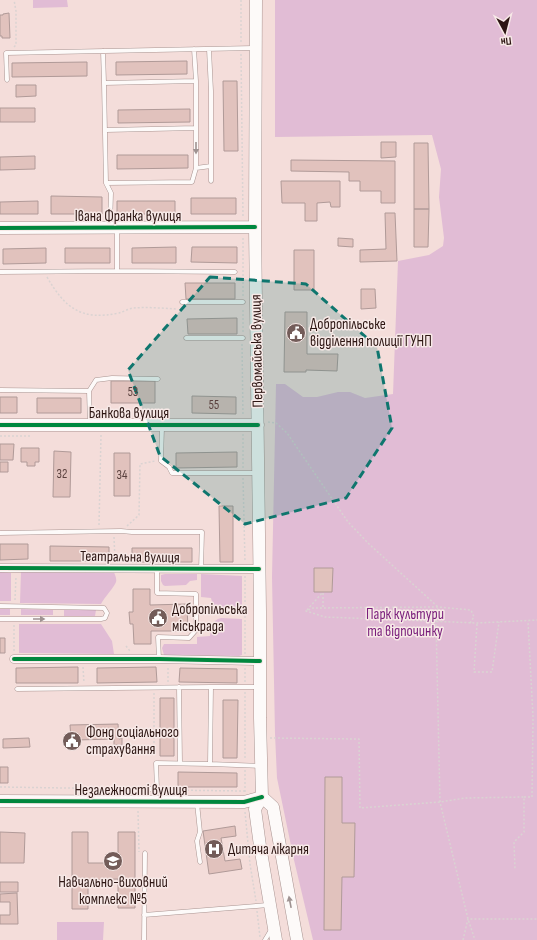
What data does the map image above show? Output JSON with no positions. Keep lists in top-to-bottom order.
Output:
{
  "streets": {
    "main road": [
      "Івана Франка вулиця",
      "Первомайська вулиця",
      "Банкова вулиця",
      "Незалежності вулиця"
    ],
    "street": ["Театральна вулиця"]
  },
  "crossings": [
    ["Івана Франка вулиця", "Первомайська вулиця"],
    ["Первомайська вулиця", "Банкова вулиця"],
    ["Первомайська вулиця", "Театральна вулиця"],
    ["Первомайська вулиця", "Незалежності вулиця"]
  ],
  "parks": ["Парк культури та відпочинку"],
  "places": {
    "public building": ["Добропільське відділення полиції ГУНП", "Добропільська міськрада", "Фонд соціального страхування"],
    "hospital": ["Дитяча лікарня"],
    "school or university": ["Навчально-виховний комплекс №5"]
  },
  "house_numbers": [
    "53",
    "55",
    "32",
    "34"
  ],
  "north": "bottom"
}
